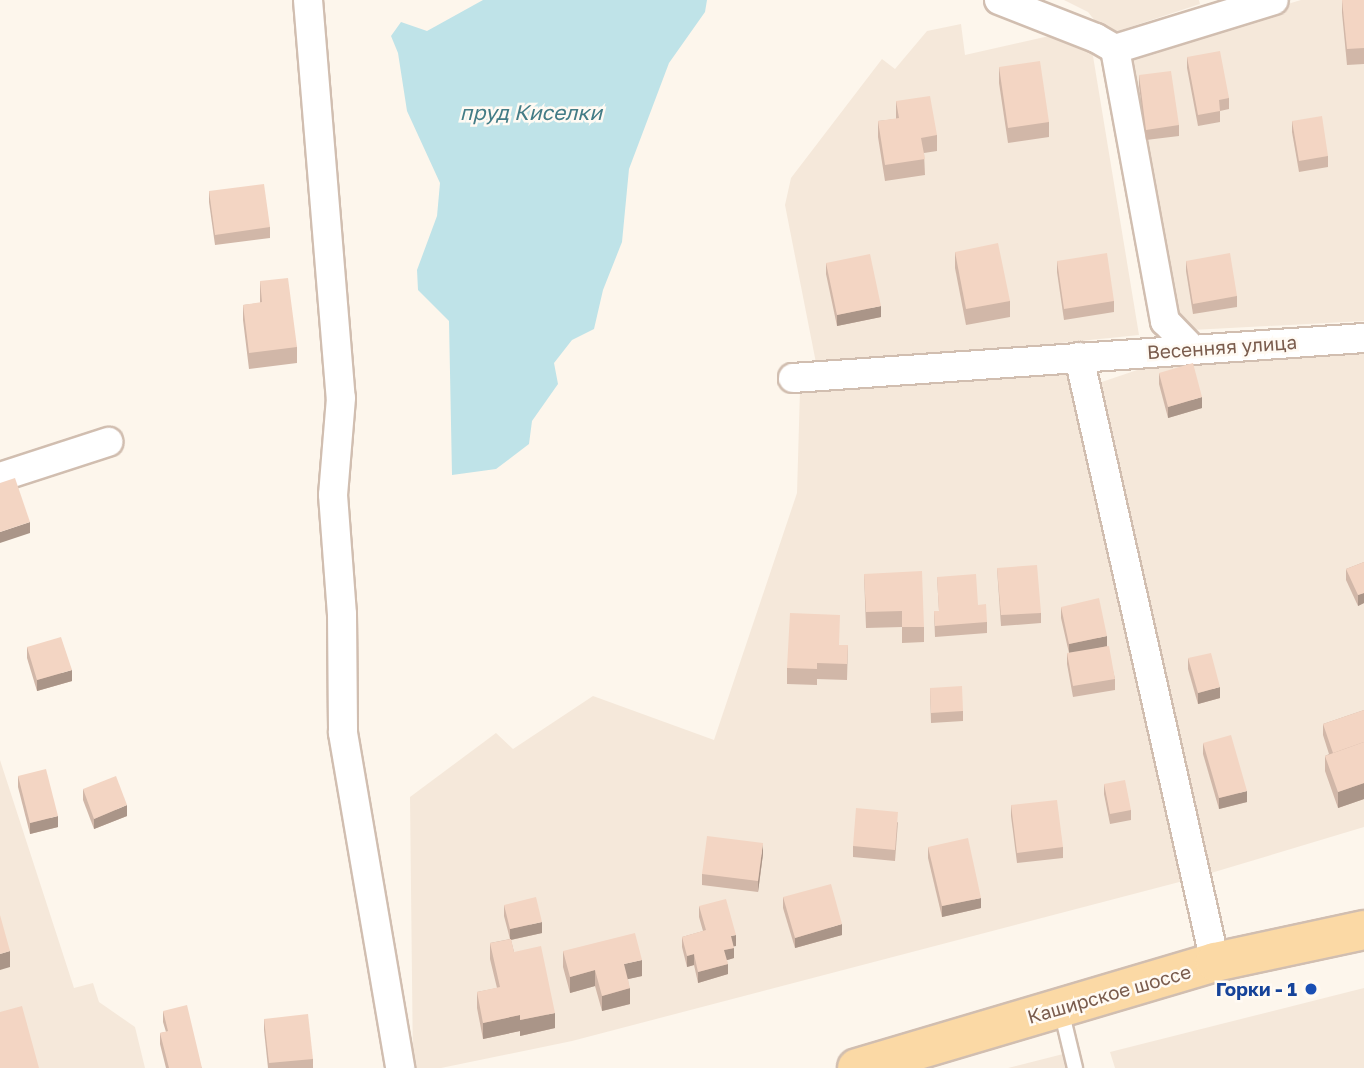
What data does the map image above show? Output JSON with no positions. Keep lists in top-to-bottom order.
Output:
{
  "streets": {
    "main road": ["Каширское шоссе"],
    "street": ["Весенняя улица"]
  },
  "water": ["пруд Киселки"],
  "places": ["Горки - 1"]
}
